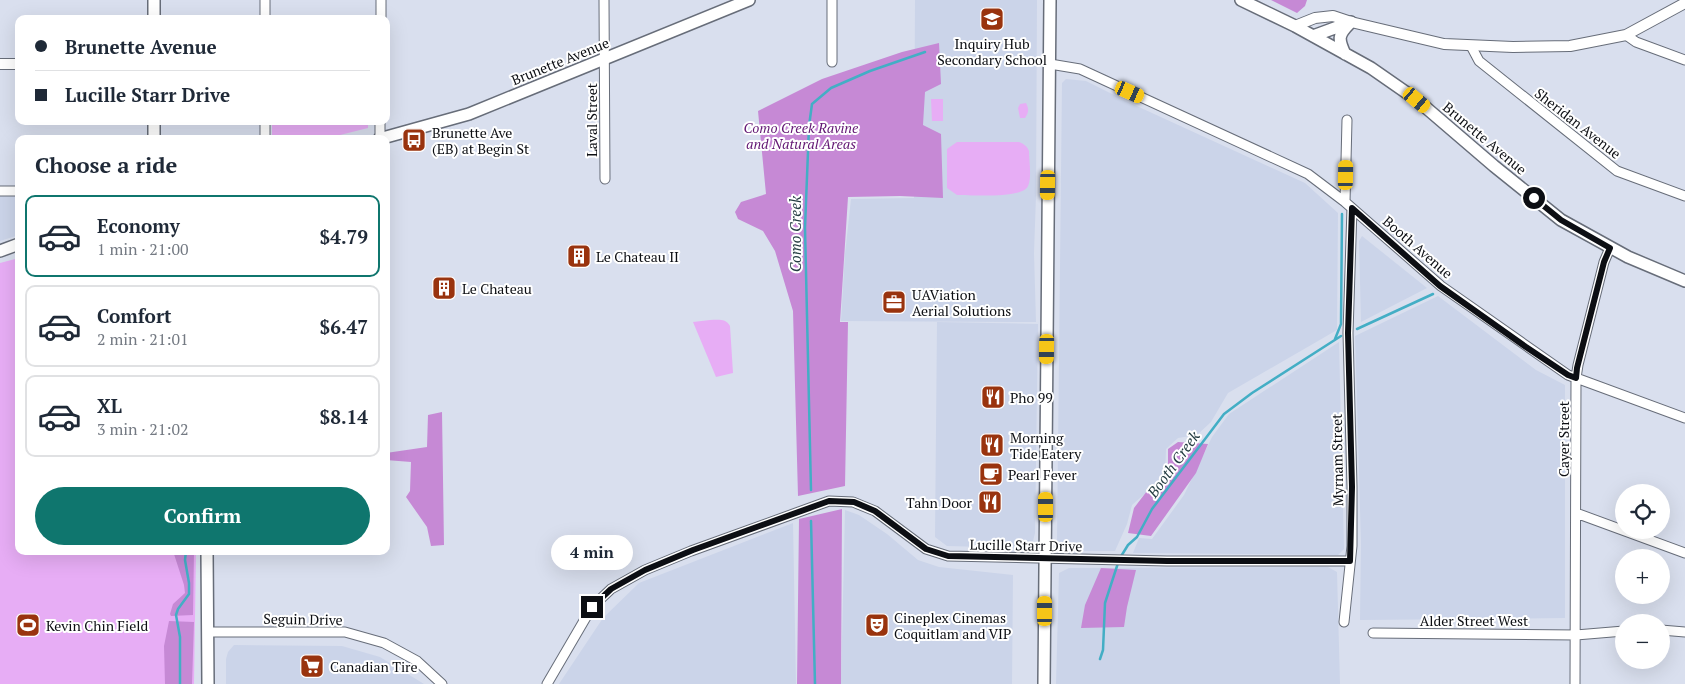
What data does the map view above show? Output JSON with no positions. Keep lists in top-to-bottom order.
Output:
{
  "streets": {
    "main road": ["Brunette Avenue"],
    "street": [
      "Laval Street",
      "Sheridan Avenue",
      "Booth Avenue",
      "Cayer Street",
      "Myrnam Street",
      "Lucille Starr Drive",
      "Seguin Drive",
      "Alder Street West"
    ]
  },
  "crossings": [
    ["Brunette Avenue", "Laval Street"],
    ["Brunette Avenue", "Cayer Street"],
    ["Booth Avenue", "Cayer Street"],
    ["Booth Avenue", "Myrnam Street"],
    ["Cayer Street", "Alder Street West"],
    ["Myrnam Street", "Lucille Starr Drive"]
  ],
  "water": ["Como Creek", "Booth Creek"],
  "parks": ["Como Creek Ravine and Natural Areas"],
  "places": {
    "school or university": ["Inquiry Hub Secondary School"],
    "bus stop": ["Brunette Ave (EB) at Begin St"],
    "building": ["Le Chateau II", "Le Chateau"],
    "office": ["UAViation Aerial Solutions"],
    "restaurant": ["Pho 99", "Morning Tide Eatery", "Tahn Door"],
    "cafe": ["Pearl Fever"],
    "sports": ["Kevin Chin Field"],
    "theatre": ["Cineplex Cinemas Coquitlam and VIP"],
    "supermarket": ["Canadian Tire"]
  },
  "page": {
    "banner": ["Brunette Avenue", "Lucille Starr Drive"],
    "heading": "Choose a ride",
    "list": [
      {
        "name": "Economy",
        "note": "1 min · 21:00",
        "value": "$4.79"
      },
      {
        "name": "Comfort",
        "note": "2 min · 21:01",
        "value": "$6.47"
      },
      {
        "name": "XL",
        "note": "3 min · 21:02",
        "value": "$8.14"
      }
    ],
    "buttons": "Confirm",
    "map_buttons": ["+", "−"],
    "bubble": "4 min"
  }
}
